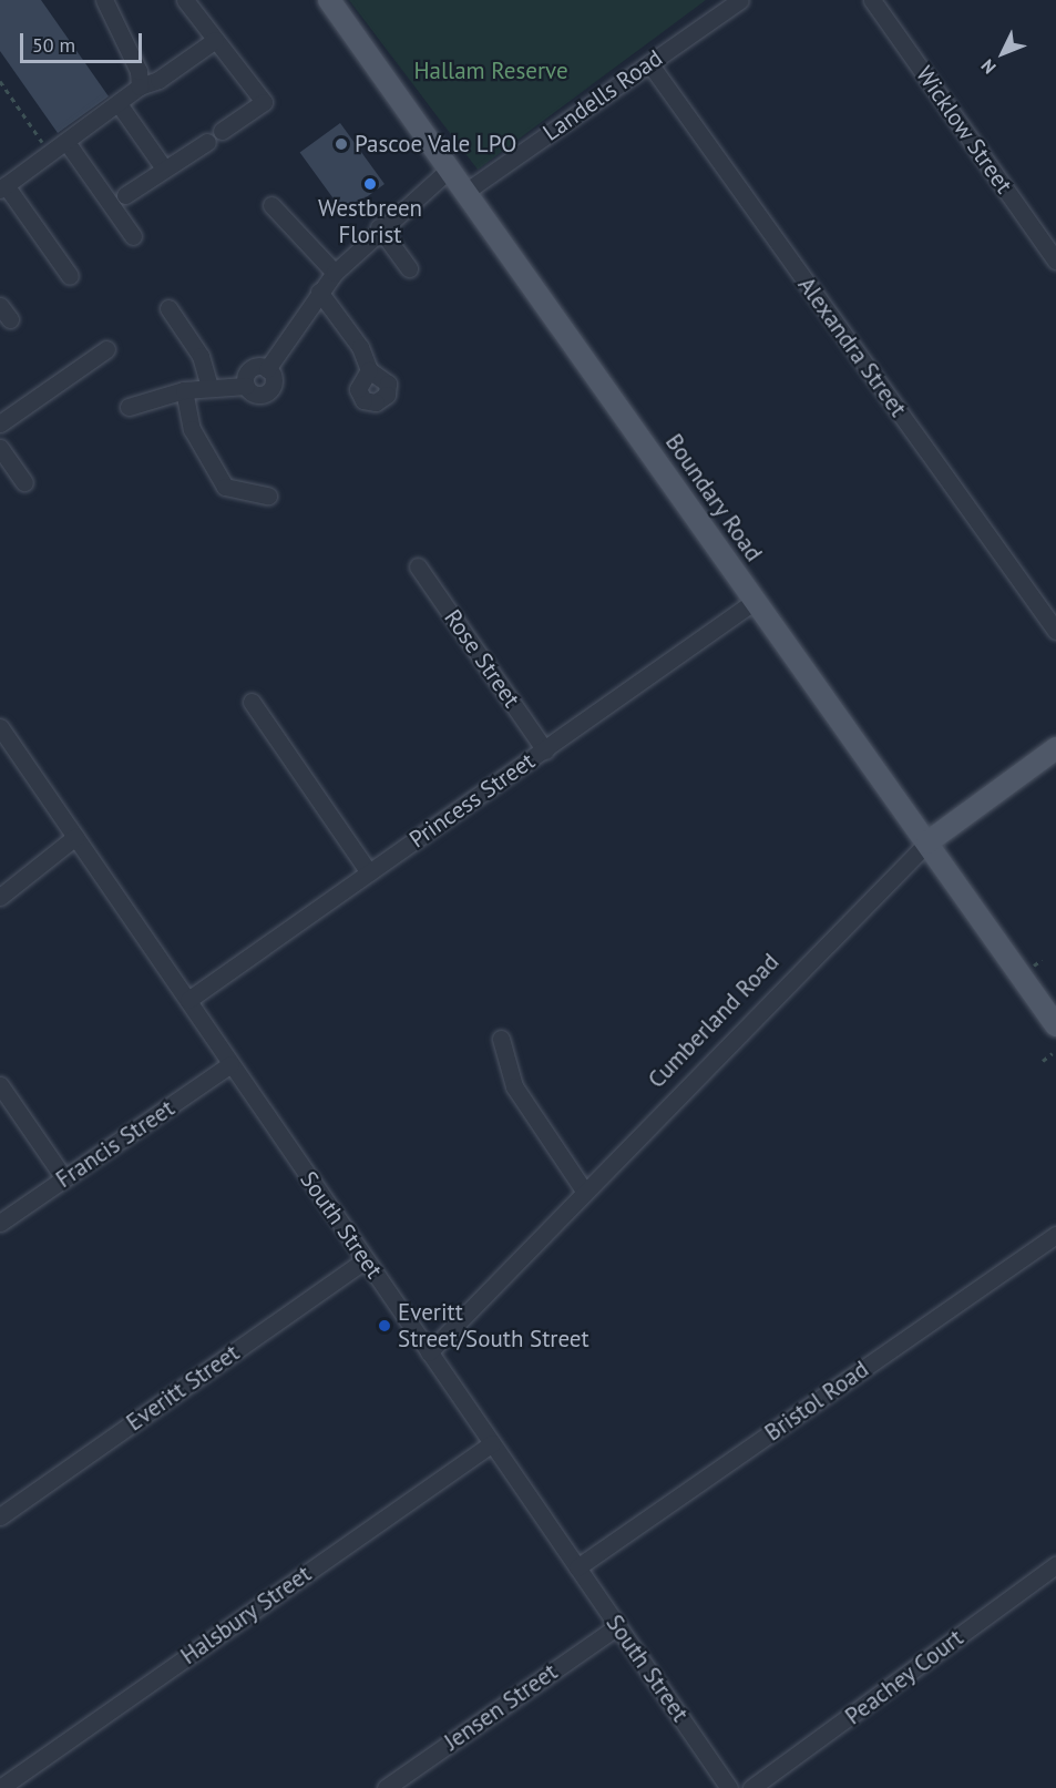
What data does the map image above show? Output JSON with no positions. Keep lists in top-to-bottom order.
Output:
{
  "streets": {
    "main road": ["Boundary Road", "Cumberland Road"],
    "street": [
      "Landells Road",
      "Wicklow Street",
      "Alexandra Street",
      "Rose Street",
      "Princess Street",
      "Francis Street",
      "South Street",
      "Everitt Street",
      "Bristol Road",
      "Halsbury Street",
      "Peachey Court",
      "Jensen Street"
    ]
  },
  "crossings": [
    ["Landells Road", "Alexandra Street"],
    ["Landells Road", "Boundary Road"],
    ["Boundary Road", "Princess Street"],
    ["Boundary Road", "Cumberland Road"],
    ["Rose Street", "Princess Street"],
    ["Princess Street", "South Street"],
    ["Cumberland Road", "South Street"],
    ["Francis Street", "South Street"],
    ["South Street", "Everitt Street"],
    ["South Street", "Bristol Road"],
    ["South Street", "Halsbury Street"],
    ["South Street", "Jensen Street"]
  ],
  "parks": ["Hallam Reserve"],
  "places": ["Pascoe Vale LPO", "Westbreen Florist", "Everitt Street/South Street"],
  "scale_bar": "50 m",
  "north": "bottom left"
}
